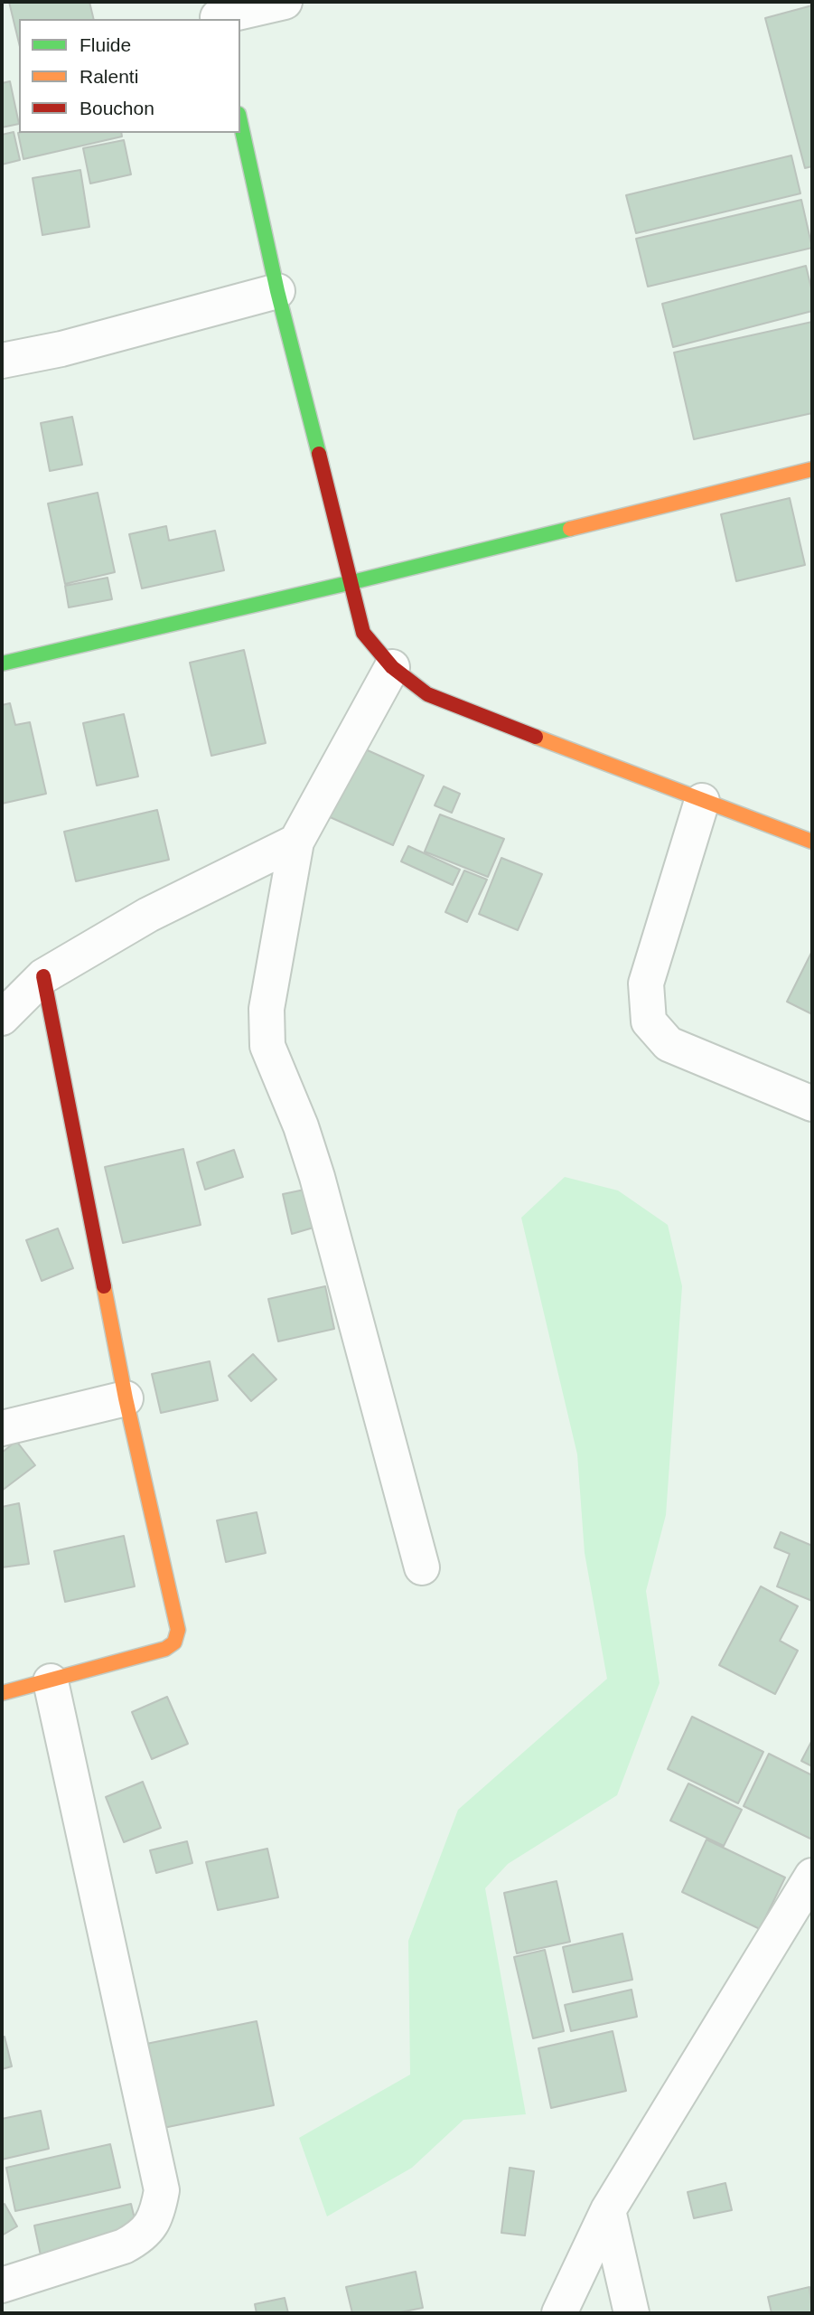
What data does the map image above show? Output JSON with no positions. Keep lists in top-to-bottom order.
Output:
{
  "legend": ["Fluide", "Ralenti", "Bouchon"]
}
